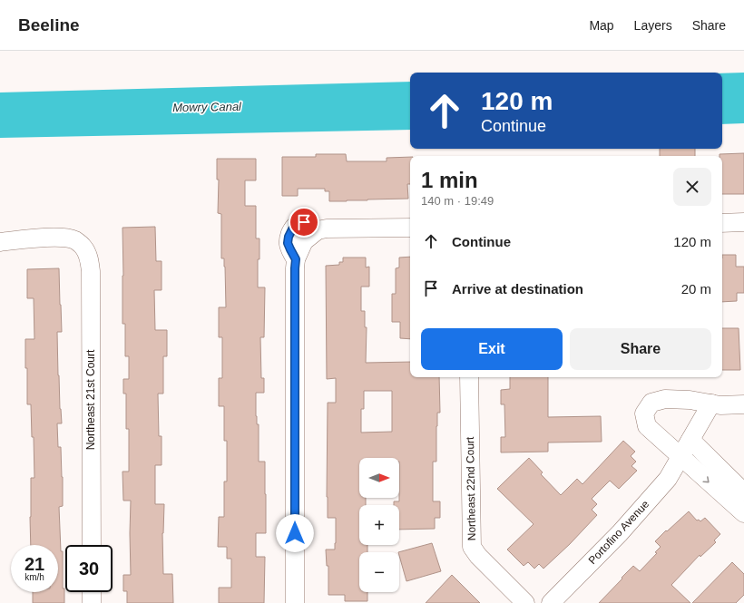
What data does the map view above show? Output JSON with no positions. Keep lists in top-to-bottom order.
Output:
{
  "streets": {
    "street": ["Northeast 21st Court", "Northeast 22nd Court", "Portofino Avenue"]
  },
  "water": ["Mowry Canal"],
  "north": "right",
  "page": {
    "header": "Beeline",
    "nav": ["Map", "Layers", "Share"],
    "turn": ["120 m", "Continue"],
    "heading": ["1 min", "140 m · 19:49"],
    "list": [
      {
        "name": "Continue",
        "value": "120 m"
      },
      {
        "name": "Arrive at destination",
        "value": "20 m"
      }
    ],
    "buttons": ["Exit", "Share"],
    "map_buttons": ["+", "−"],
    "speed": "21 km/h",
    "limit": "30"
  }
}
